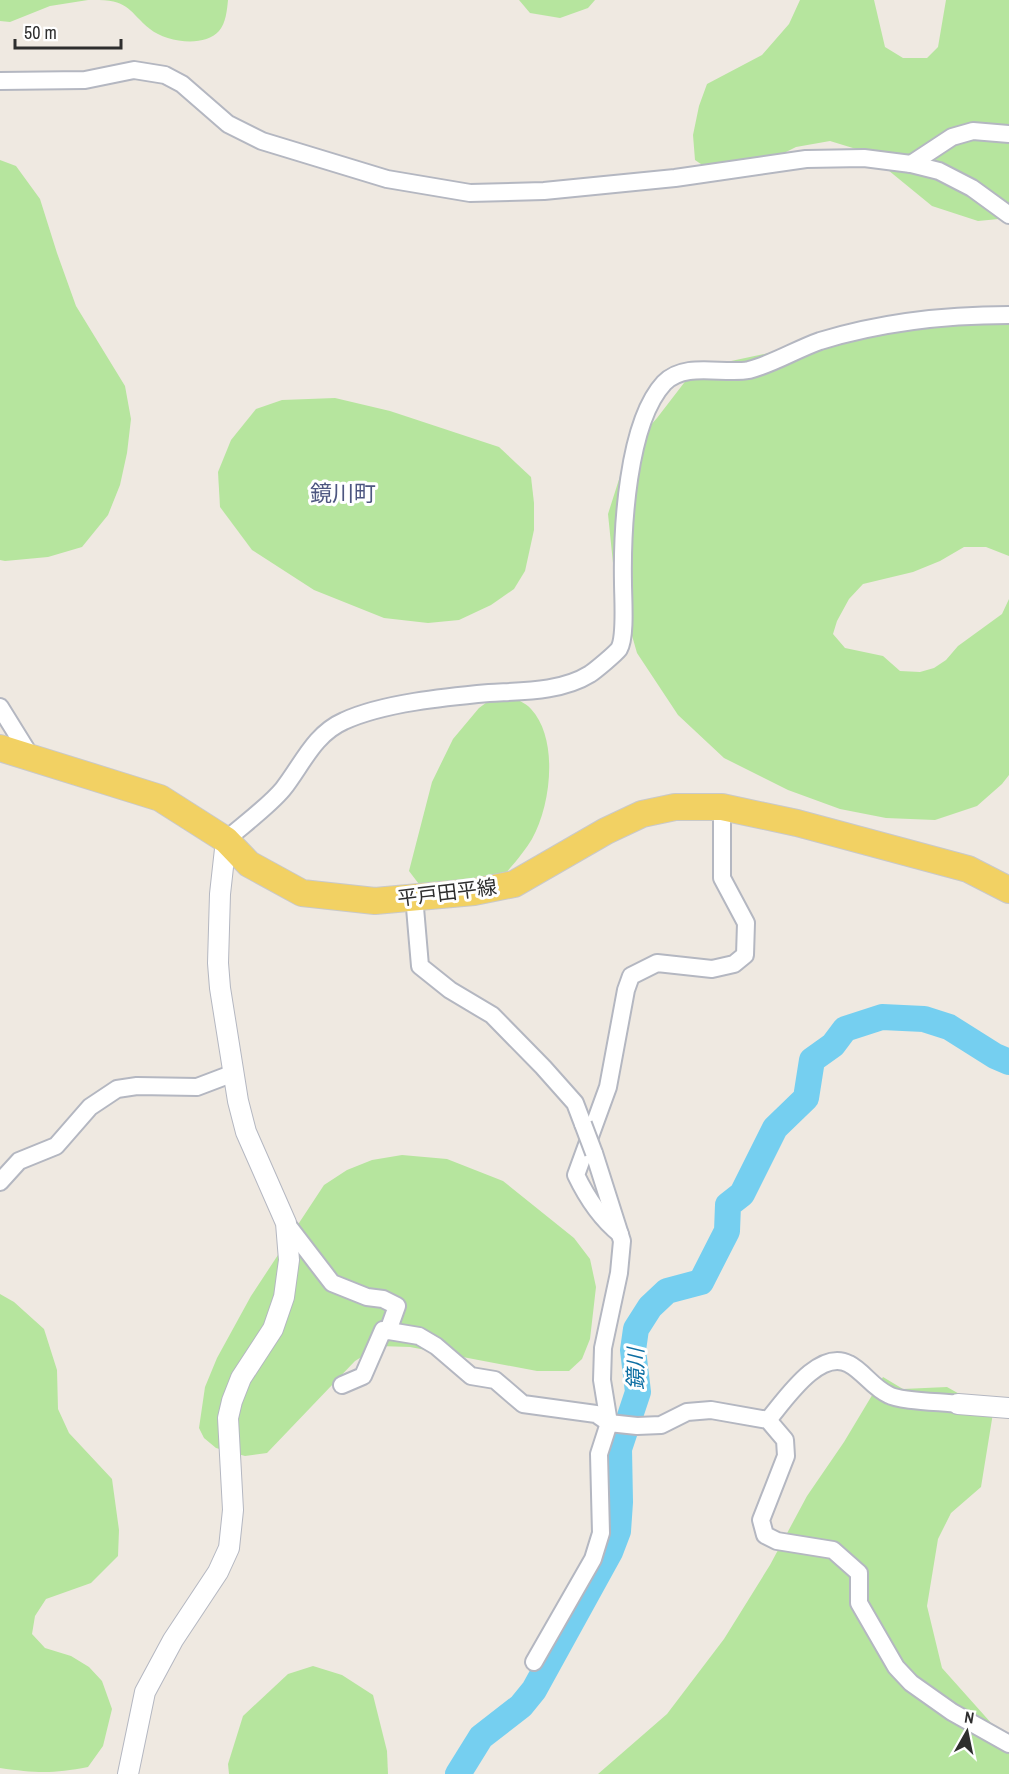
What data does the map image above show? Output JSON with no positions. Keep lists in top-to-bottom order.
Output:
{
  "streets": {
    "main road": ["平戸田平線"]
  },
  "districts": ["鏡川町"],
  "water": ["鏡川"],
  "scale_bar": "50 m",
  "north": "top"
}
